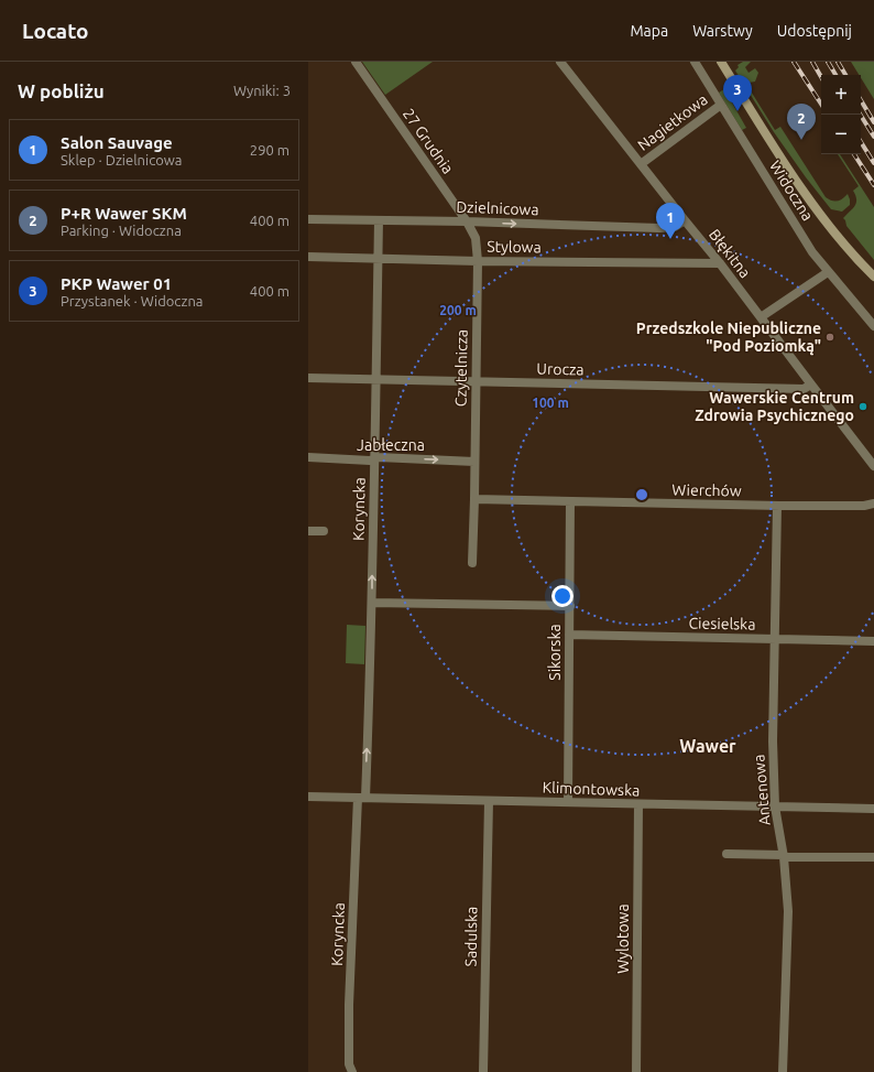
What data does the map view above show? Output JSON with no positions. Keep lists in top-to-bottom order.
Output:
{
  "streets": {
    "main road": ["Widoczna"],
    "street": [
      "Nagietkowa",
      "27 Grudnia",
      "Dzielnicowa",
      "Stylowa",
      "Błękitna",
      "Czytelnicza",
      "Urocza",
      "Jabłeczna",
      "Wierchów",
      "Koryncka",
      "Ciesielska",
      "Sikorska",
      "Klimontowska",
      "Antenowa",
      "Sadulska",
      "Wylotowa"
    ]
  },
  "crossings": [
    ["Nagietkowa", "Widoczna"],
    ["Nagietkowa", "Błękitna"],
    ["27 Grudnia", "Dzielnicowa"],
    ["27 Grudnia", "Czytelnicza"],
    ["Dzielnicowa", "Błękitna"],
    ["Dzielnicowa", "Koryncka"],
    ["Stylowa", "Błękitna"],
    ["Stylowa", "Czytelnicza"],
    ["Stylowa", "Koryncka"],
    ["Błękitna", "Urocza"],
    ["Czytelnicza", "Urocza"],
    ["Czytelnicza", "Jabłeczna"],
    ["Czytelnicza", "Wierchów"],
    ["Urocza", "Koryncka"],
    ["Jabłeczna", "Koryncka"],
    ["Wierchów", "Sikorska"],
    ["Wierchów", "Antenowa"],
    ["Koryncka", "Klimontowska"],
    ["Ciesielska", "Sikorska"],
    ["Ciesielska", "Antenowa"],
    ["Sikorska", "Klimontowska"],
    ["Klimontowska", "Antenowa"],
    ["Klimontowska", "Sadulska"],
    ["Klimontowska", "Wylotowa"]
  ],
  "one_way": ["Dzielnicowa", "Jabłeczna", "Koryncka"],
  "districts": ["Wawer"],
  "places": ["Przedszkole Niepubliczne \"Pod Poziomką\"", "Wawerskie Centrum Zdrowia Psychicznego"],
  "page": {
    "header": "Locato",
    "nav": ["Mapa", "Warstwy", "Udostępnij"],
    "heading": ["W pobliżu", "Wyniki: 3"],
    "map_buttons": ["+", "−"],
    "pins": ["3", "2", "1"],
    "list": [
      {
        "mark": "1",
        "name": "Salon Sauvage",
        "note": "Sklep · Dzielnicowa",
        "value": "290 m"
      },
      {
        "mark": "2",
        "name": "P+R Wawer SKM",
        "note": "Parking · Widoczna",
        "value": "400 m"
      },
      {
        "mark": "3",
        "name": "PKP Wawer 01",
        "note": "Przystanek · Widoczna",
        "value": "400 m"
      }
    ]
  },
  "rings": ["200 m", "100 m"]
}
